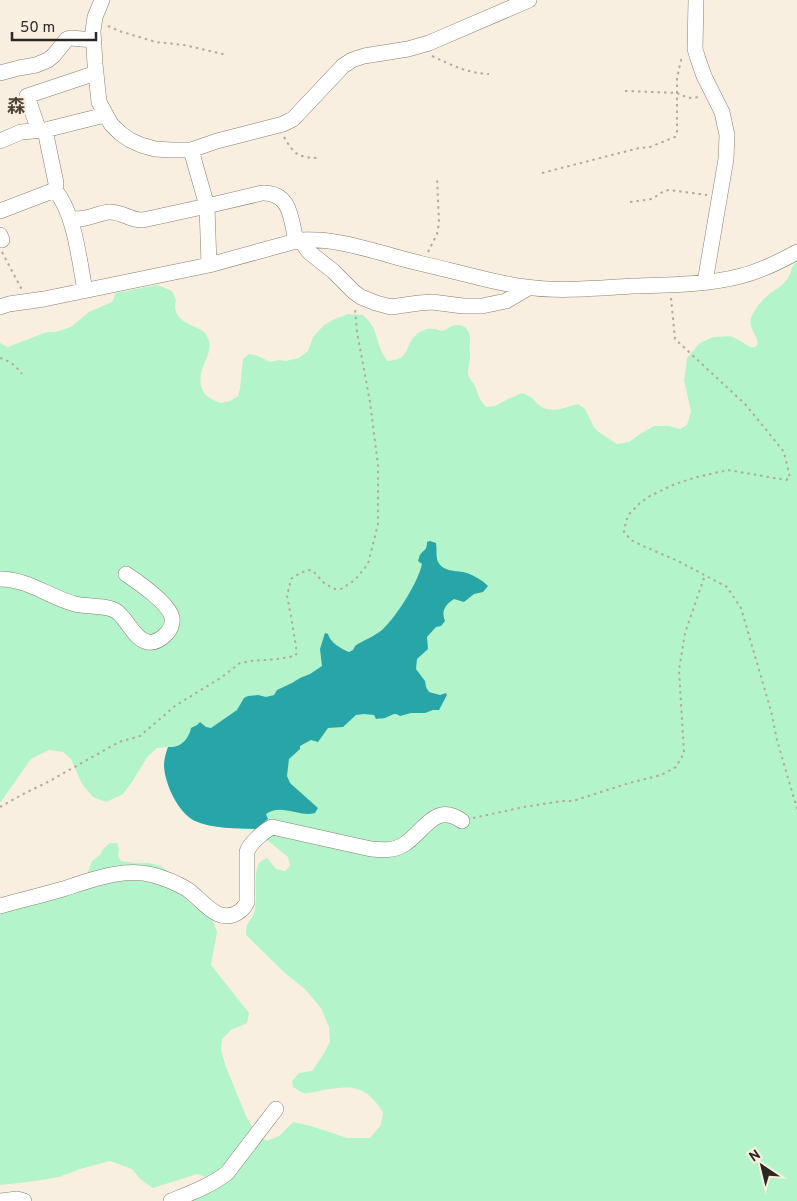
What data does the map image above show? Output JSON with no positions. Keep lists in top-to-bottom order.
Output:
{
  "districts": ["森"],
  "scale_bar": "50 m",
  "north": "top left"
}
